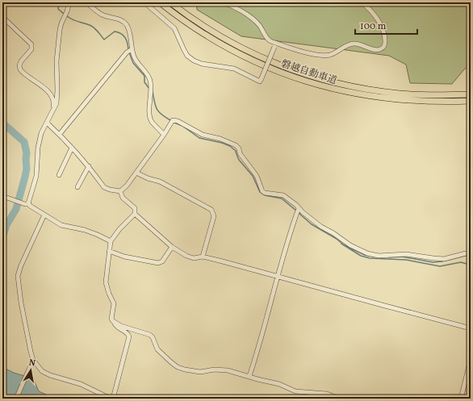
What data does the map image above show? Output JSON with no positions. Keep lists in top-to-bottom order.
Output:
{
  "streets": {
    "highway": ["磐越自動車道"]
  },
  "scale_bar": "100 m",
  "north": "top"
}
